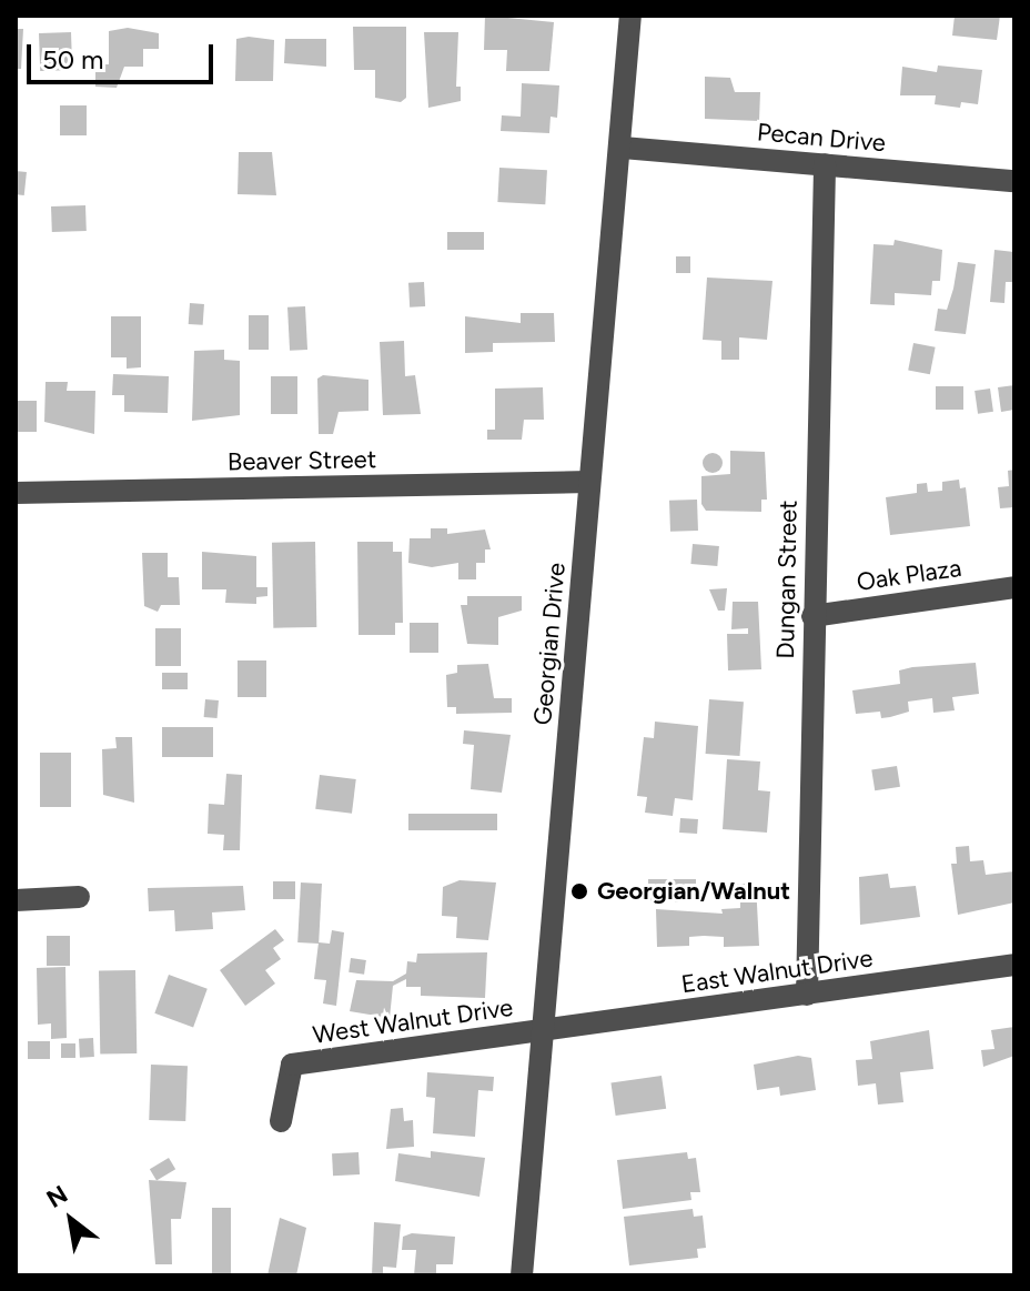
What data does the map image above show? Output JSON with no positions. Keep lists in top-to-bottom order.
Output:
{
  "streets": {
    "street": [
      "Pecan Drive",
      "Beaver Street",
      "Oak Plaza",
      "Dungan Street",
      "Georgian Drive",
      "East Walnut Drive",
      "West Walnut Drive"
    ]
  },
  "crossings": [
    ["Pecan Drive", "Dungan Street"],
    ["Pecan Drive", "Georgian Drive"],
    ["Beaver Street", "Georgian Drive"],
    ["Oak Plaza", "Dungan Street"],
    ["Dungan Street", "East Walnut Drive"],
    ["Georgian Drive", "East Walnut Drive"],
    ["Georgian Drive", "West Walnut Drive"],
    ["East Walnut Drive", "West Walnut Drive"]
  ],
  "places": ["Georgian/Walnut"],
  "scale_bar": "50 m",
  "north": "top left"
}
